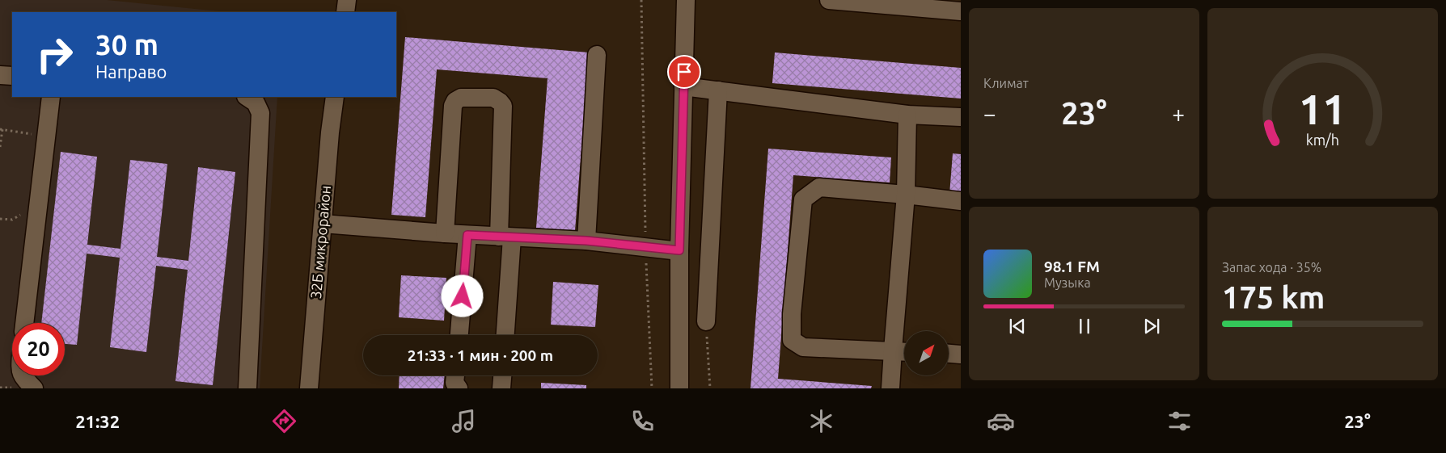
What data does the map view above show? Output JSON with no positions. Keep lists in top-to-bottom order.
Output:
{
  "streets": {
    "street": ["32Б микрорайон"]
  },
  "north": "top right",
  "page": {
    "tile": [
      "Климат",
      ["Запас хода · 35%", "175 km"]
    ],
    "turn": ["30 m", "Направо"],
    "heat": ["−", "23°", "+"],
    "song": ["98.1 FM", "Музыка"],
    "limit": "20",
    "trip": "21:33 · 1 мин · 200 m",
    "tabs": ["21:32", "23°"],
    "gauge": ["11", "km/h"]
  }
}
